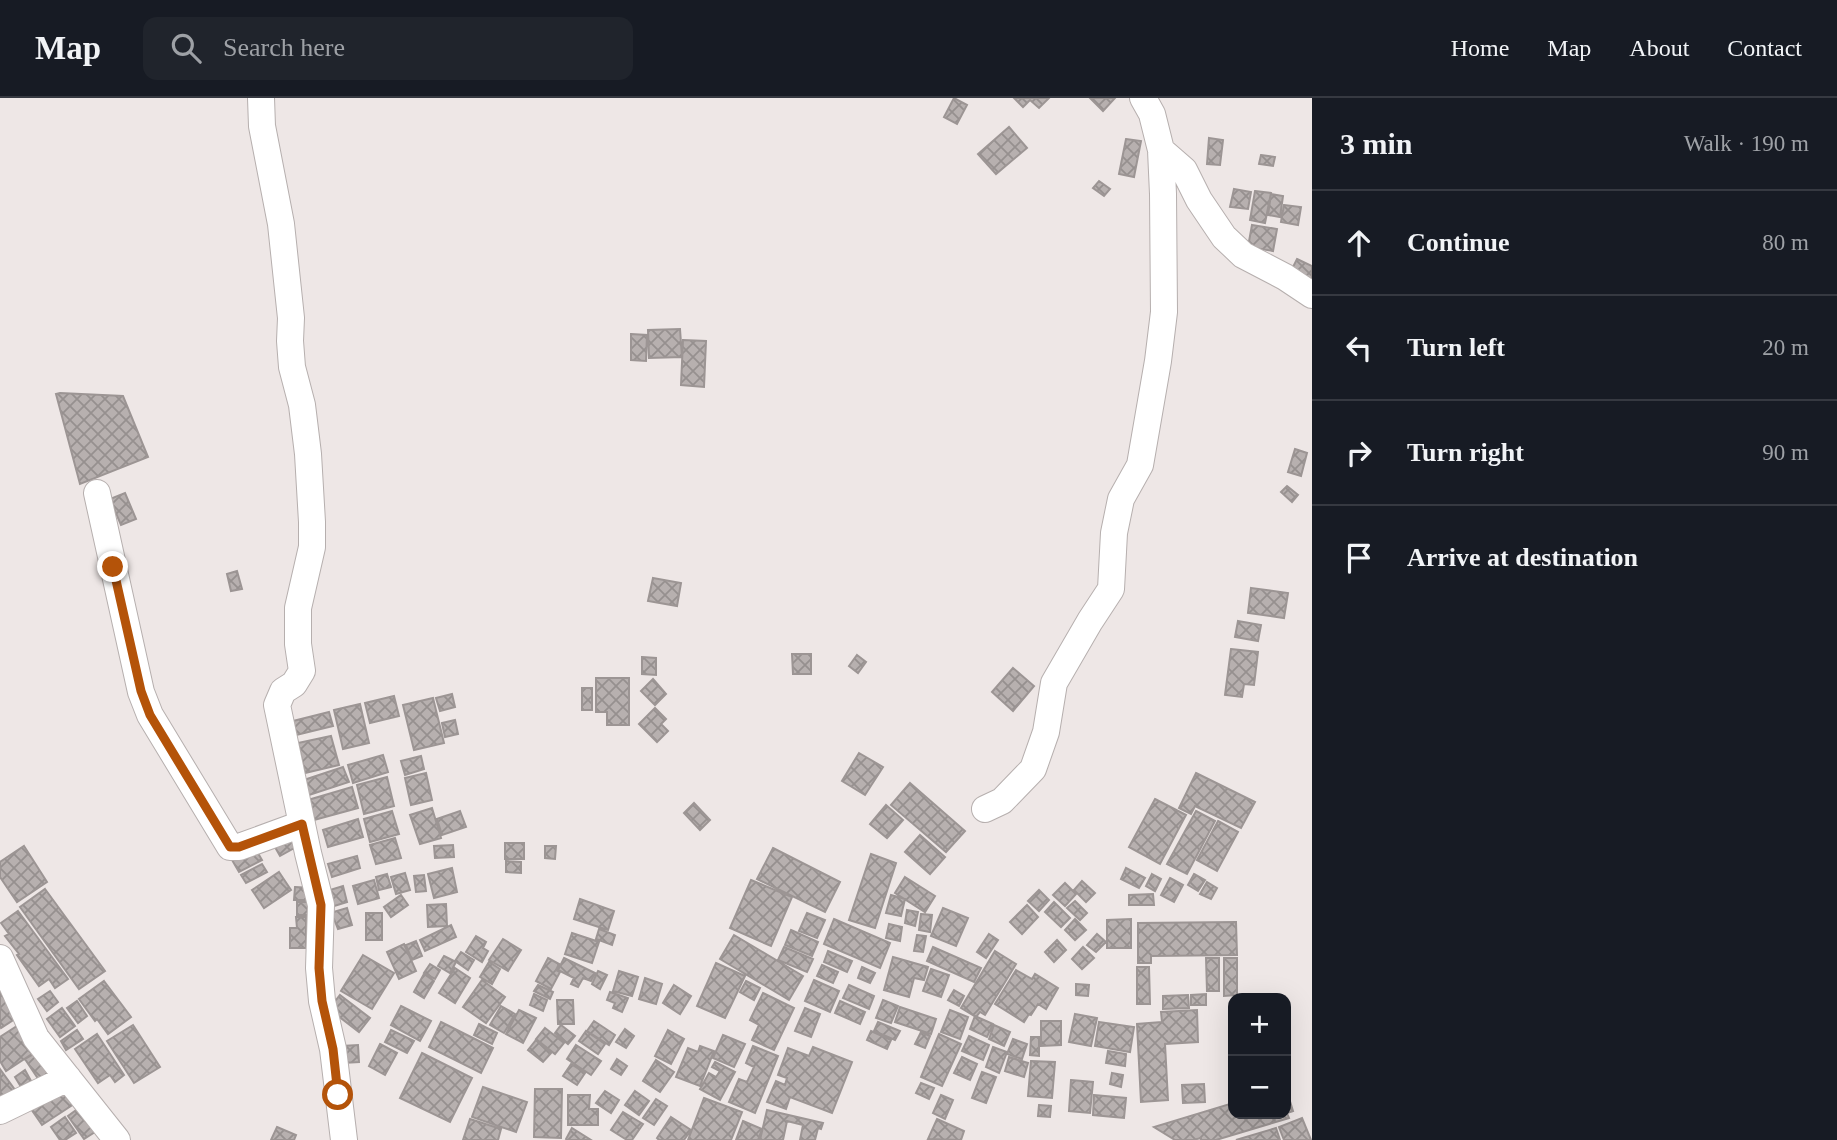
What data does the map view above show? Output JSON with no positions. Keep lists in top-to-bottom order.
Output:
{
  "page": {
    "header": "Map",
    "search": "Search here",
    "nav": [
      "Home",
      "Map",
      "About",
      "Contact"
    ],
    "heading": ["3 min", "Walk · 190 m"],
    "list": [
      ["Continue", "80 m"],
      ["Turn left", "20 m"],
      ["Turn right", "90 m"],
      "Arrive at destination"
    ],
    "map_buttons": ["+", "−"]
  }
}
